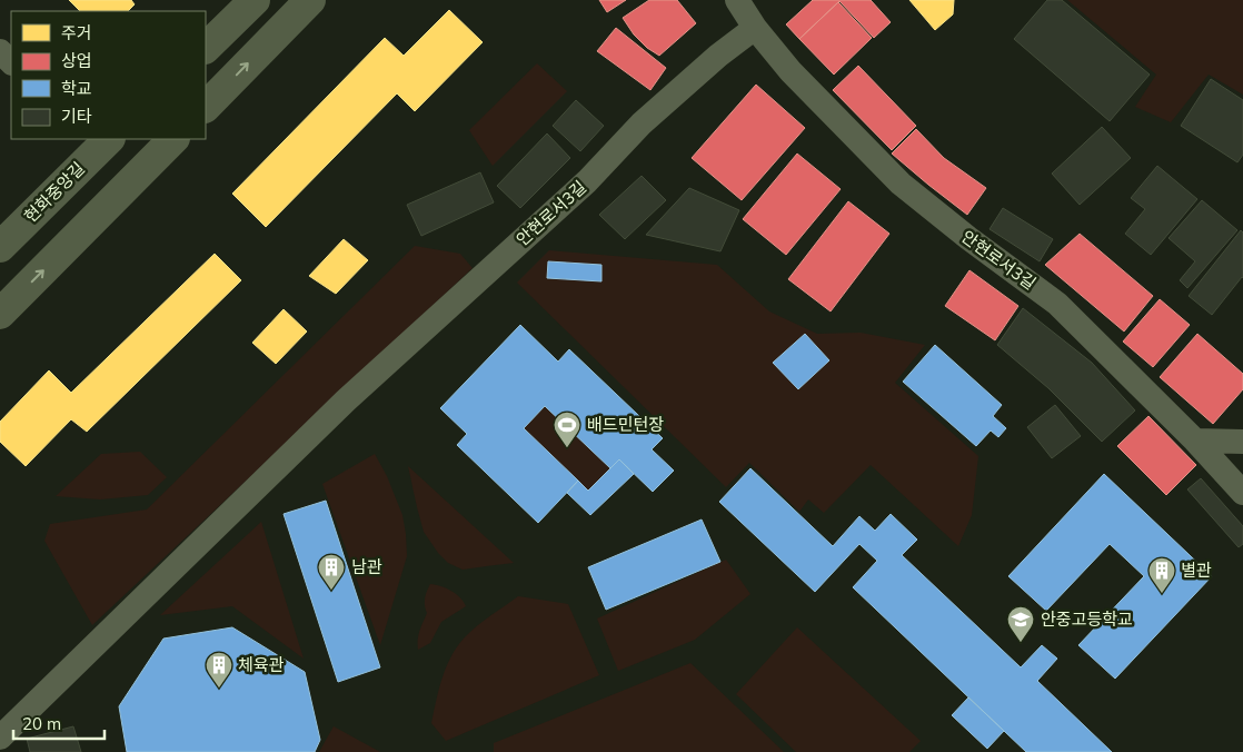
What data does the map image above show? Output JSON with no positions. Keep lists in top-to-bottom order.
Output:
{
  "streets": {
    "street": ["현화중앙길", "안현로서3길"]
  },
  "places": {
    "sports": ["배드민턴장"],
    "building": ["남관", "별관", "체육관"],
    "school or university": ["안중고등학교"]
  },
  "legend": [
    "주거",
    "상업",
    "학교",
    "기타"
  ],
  "scale_bar": "20 m"
}
